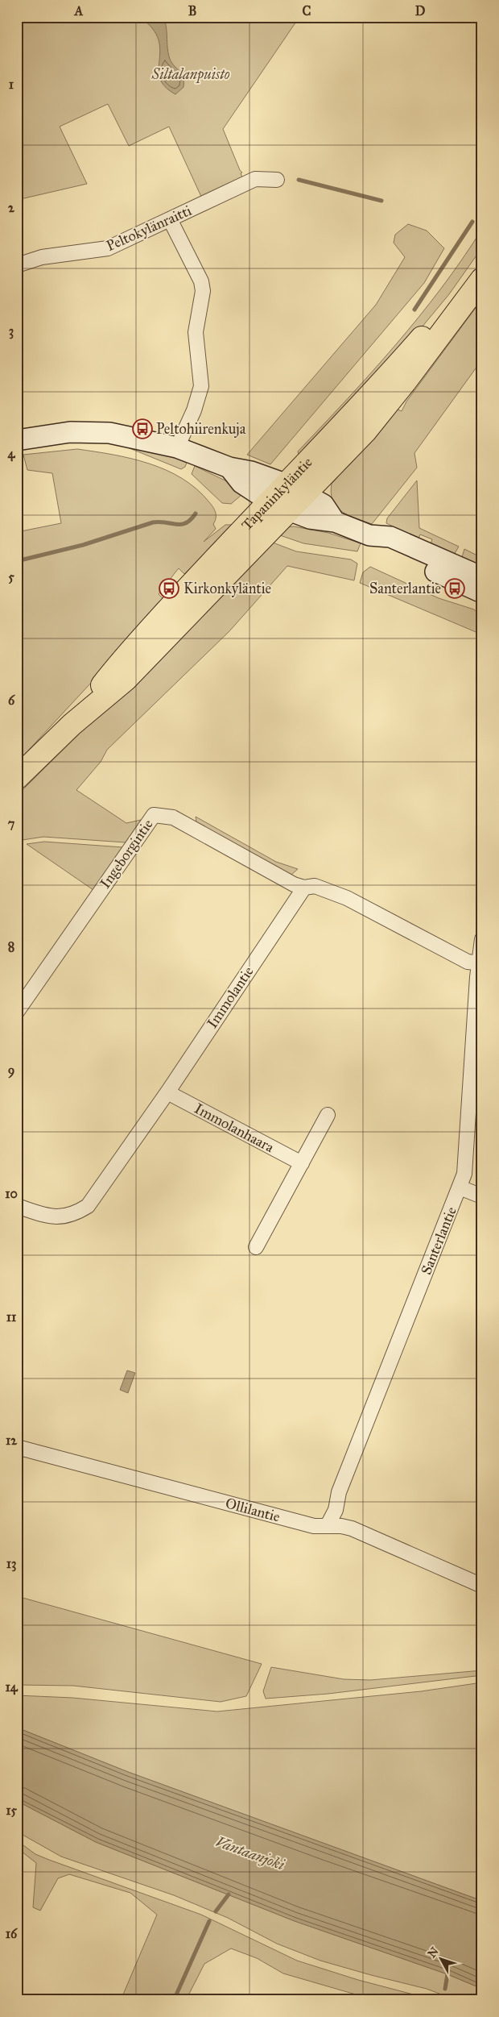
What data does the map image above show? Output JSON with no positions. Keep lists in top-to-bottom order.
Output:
{
  "streets": {
    "main road": ["Tapaninkyläntie"],
    "street": [
      "Peltokylänraitti",
      "Ingeborgintie",
      "Immolantie",
      "Immolanhaara",
      "Santerlantie",
      "Ollilantie"
    ]
  },
  "crossings": [
    ["Ingeborgintie", "Immolantie"],
    ["Immolantie", "Immolanhaara"],
    ["Santerlantie", "Ollilantie"]
  ],
  "water": ["Vantaanjoki"],
  "parks": ["Siltalanpuisto"],
  "places": {
    "bus stop": ["Peltohiirenkuja", "Kirkonkyläntie", "Santerlantie"]
  },
  "north": "top left",
  "grid": {
    "columns": [
      "A",
      "B",
      "C",
      "D"
    ],
    "rows": [
      "1",
      "2",
      "3",
      "4",
      "5",
      "6",
      "7",
      "8",
      "9",
      "10",
      "11",
      "12",
      "13",
      "14",
      "15",
      "16"
    ]
  }
}
